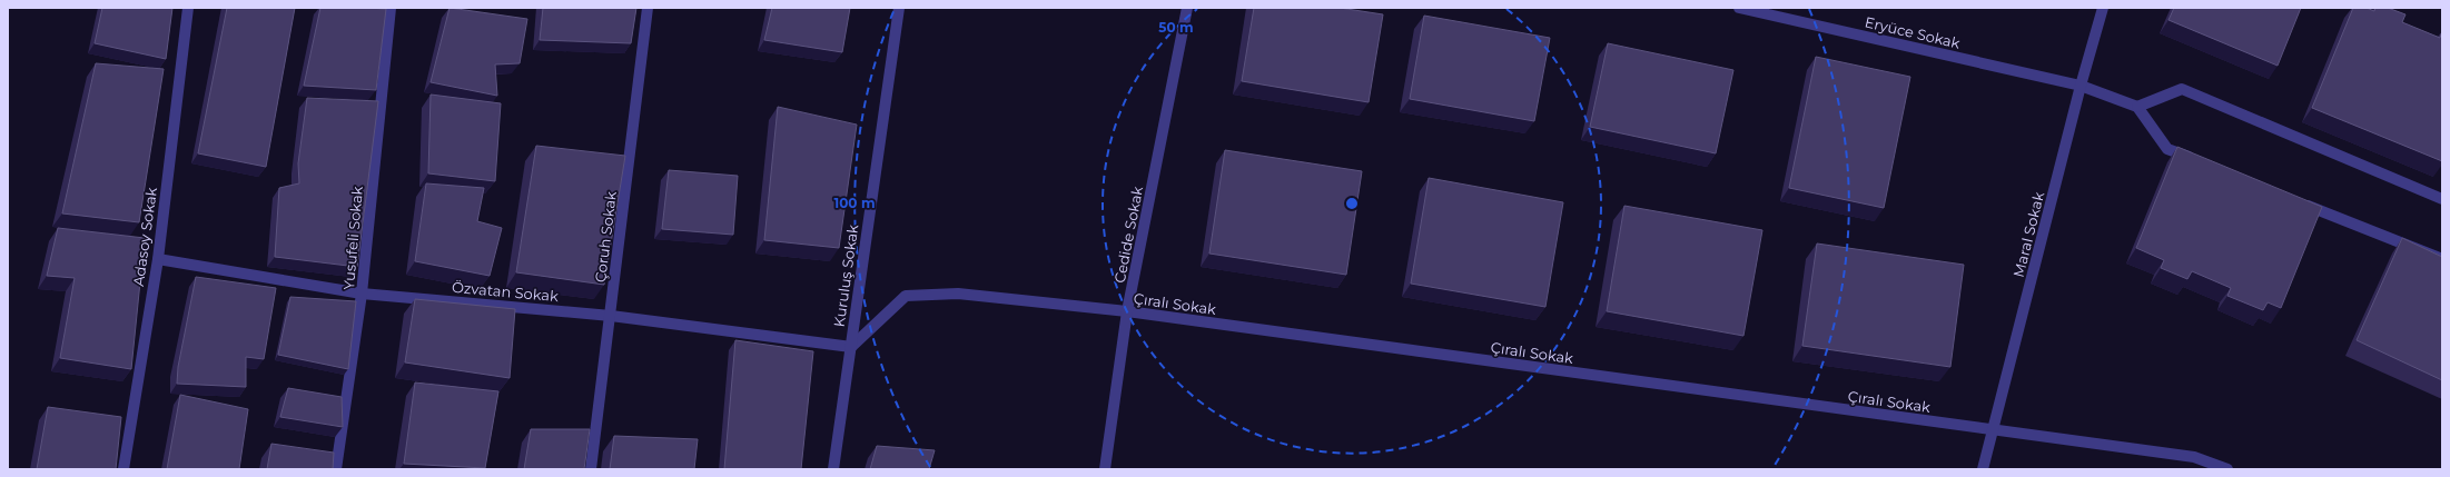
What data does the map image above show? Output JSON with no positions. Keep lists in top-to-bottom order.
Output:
{
  "streets": {
    "street": [
      "Eryüce Sokak",
      "Cedide Sokak",
      "Maral Sokak",
      "Adasoy Sokak",
      "Çoruh Sokak",
      "Yusufeli Sokak",
      "Kuruluş Sokak",
      "Özvatan Sokak",
      "Çıralı Sokak"
    ]
  },
  "crossings": [
    ["Eryüce Sokak", "Maral Sokak"],
    ["Cedide Sokak", "Çıralı Sokak"],
    ["Maral Sokak", "Çıralı Sokak"],
    ["Adasoy Sokak", "Özvatan Sokak"],
    ["Çoruh Sokak", "Özvatan Sokak"],
    ["Yusufeli Sokak", "Özvatan Sokak"],
    ["Kuruluş Sokak", "Özvatan Sokak"],
    ["Kuruluş Sokak", "Çıralı Sokak"],
    ["Özvatan Sokak", "Çıralı Sokak"]
  ],
  "rings": ["50 m", "100 m"]
}
